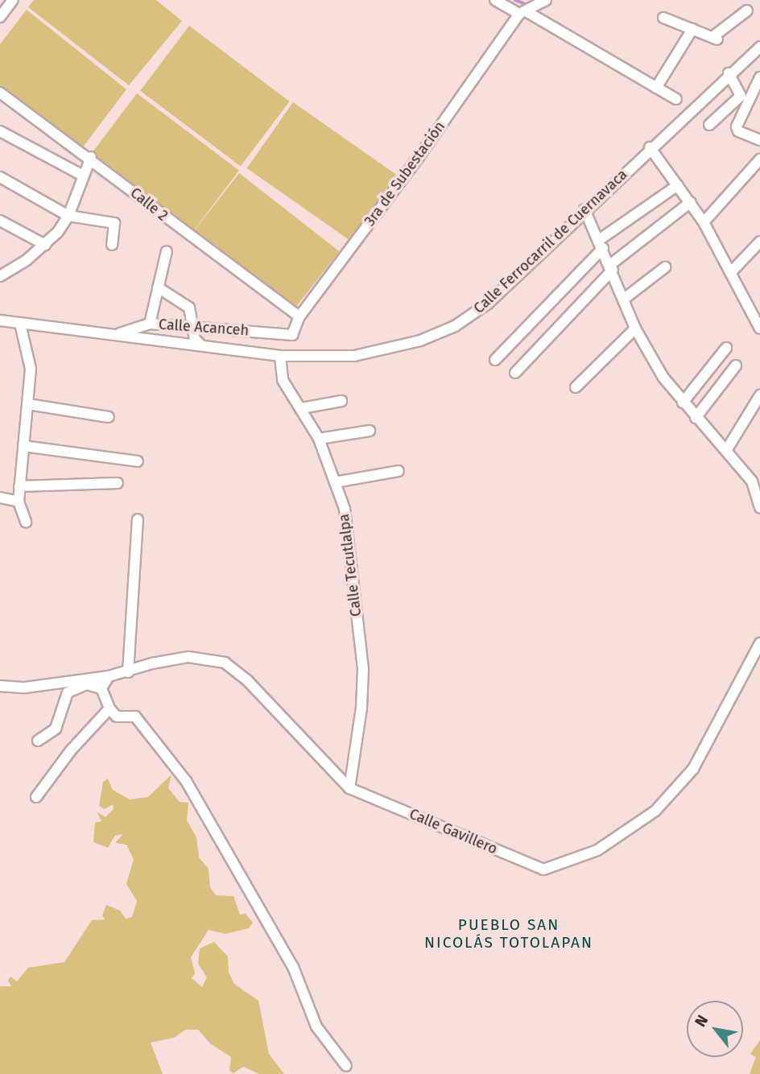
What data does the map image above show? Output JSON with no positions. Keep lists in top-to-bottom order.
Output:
{
  "streets": {
    "street": [
      "3ra de Subestación",
      "Calle 2",
      "Calle Ferrocarril de Cuernavaca",
      "Calle Acanceh",
      "Calle Tecutlalpa",
      "Calle Gavillero"
    ]
  },
  "crossings": [
    ["3ra de Subestación", "Calle 2"],
    ["3ra de Subestación", "Calle Acanceh"],
    ["Calle Ferrocarril de Cuernavaca", "Calle Acanceh"],
    ["Calle Ferrocarril de Cuernavaca", "Calle Tecutlalpa"],
    ["Calle Tecutlalpa", "Calle Gavillero"]
  ],
  "districts": ["PUEBLO SAN NICOLÁS TOTOLAPAN"],
  "north": "top left"
}
